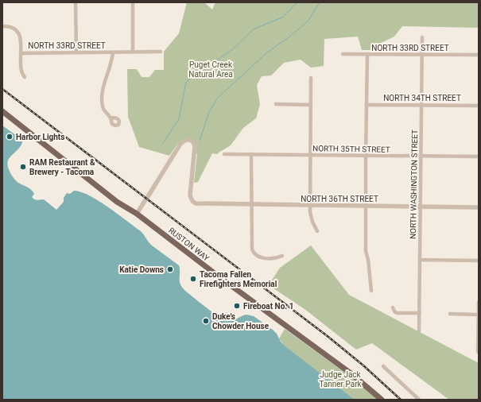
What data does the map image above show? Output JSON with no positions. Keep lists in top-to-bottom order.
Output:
{
  "streets": {
    "main road": ["RUSTON WAY"],
    "street": [
      "NORTH 33RD STREET",
      "NORTH 34TH STREET",
      "NORTH 35TH STREET",
      "NORTH WASHINGTON STREET",
      "NORTH 36TH STREET"
    ]
  },
  "crossings": [
    ["NORTH 33RD STREET", "NORTH WASHINGTON STREET"],
    ["NORTH 34TH STREET", "NORTH WASHINGTON STREET"],
    ["NORTH 35TH STREET", "NORTH WASHINGTON STREET"],
    ["NORTH WASHINGTON STREET", "NORTH 36TH STREET"],
    ["NORTH 36TH STREET", "RUSTON WAY"]
  ],
  "parks": ["Puget Creek Natural Area", "Judge Jack Tanner Park"],
  "places": [
    "Harbor Lights",
    "RAM Restaurant & Brewery - Tacoma",
    "Katie Downs",
    "Tacoma Fallen Firefighters Memorial",
    "Fireboat No. 1",
    "Duke's Chowder House"
  ]
}
